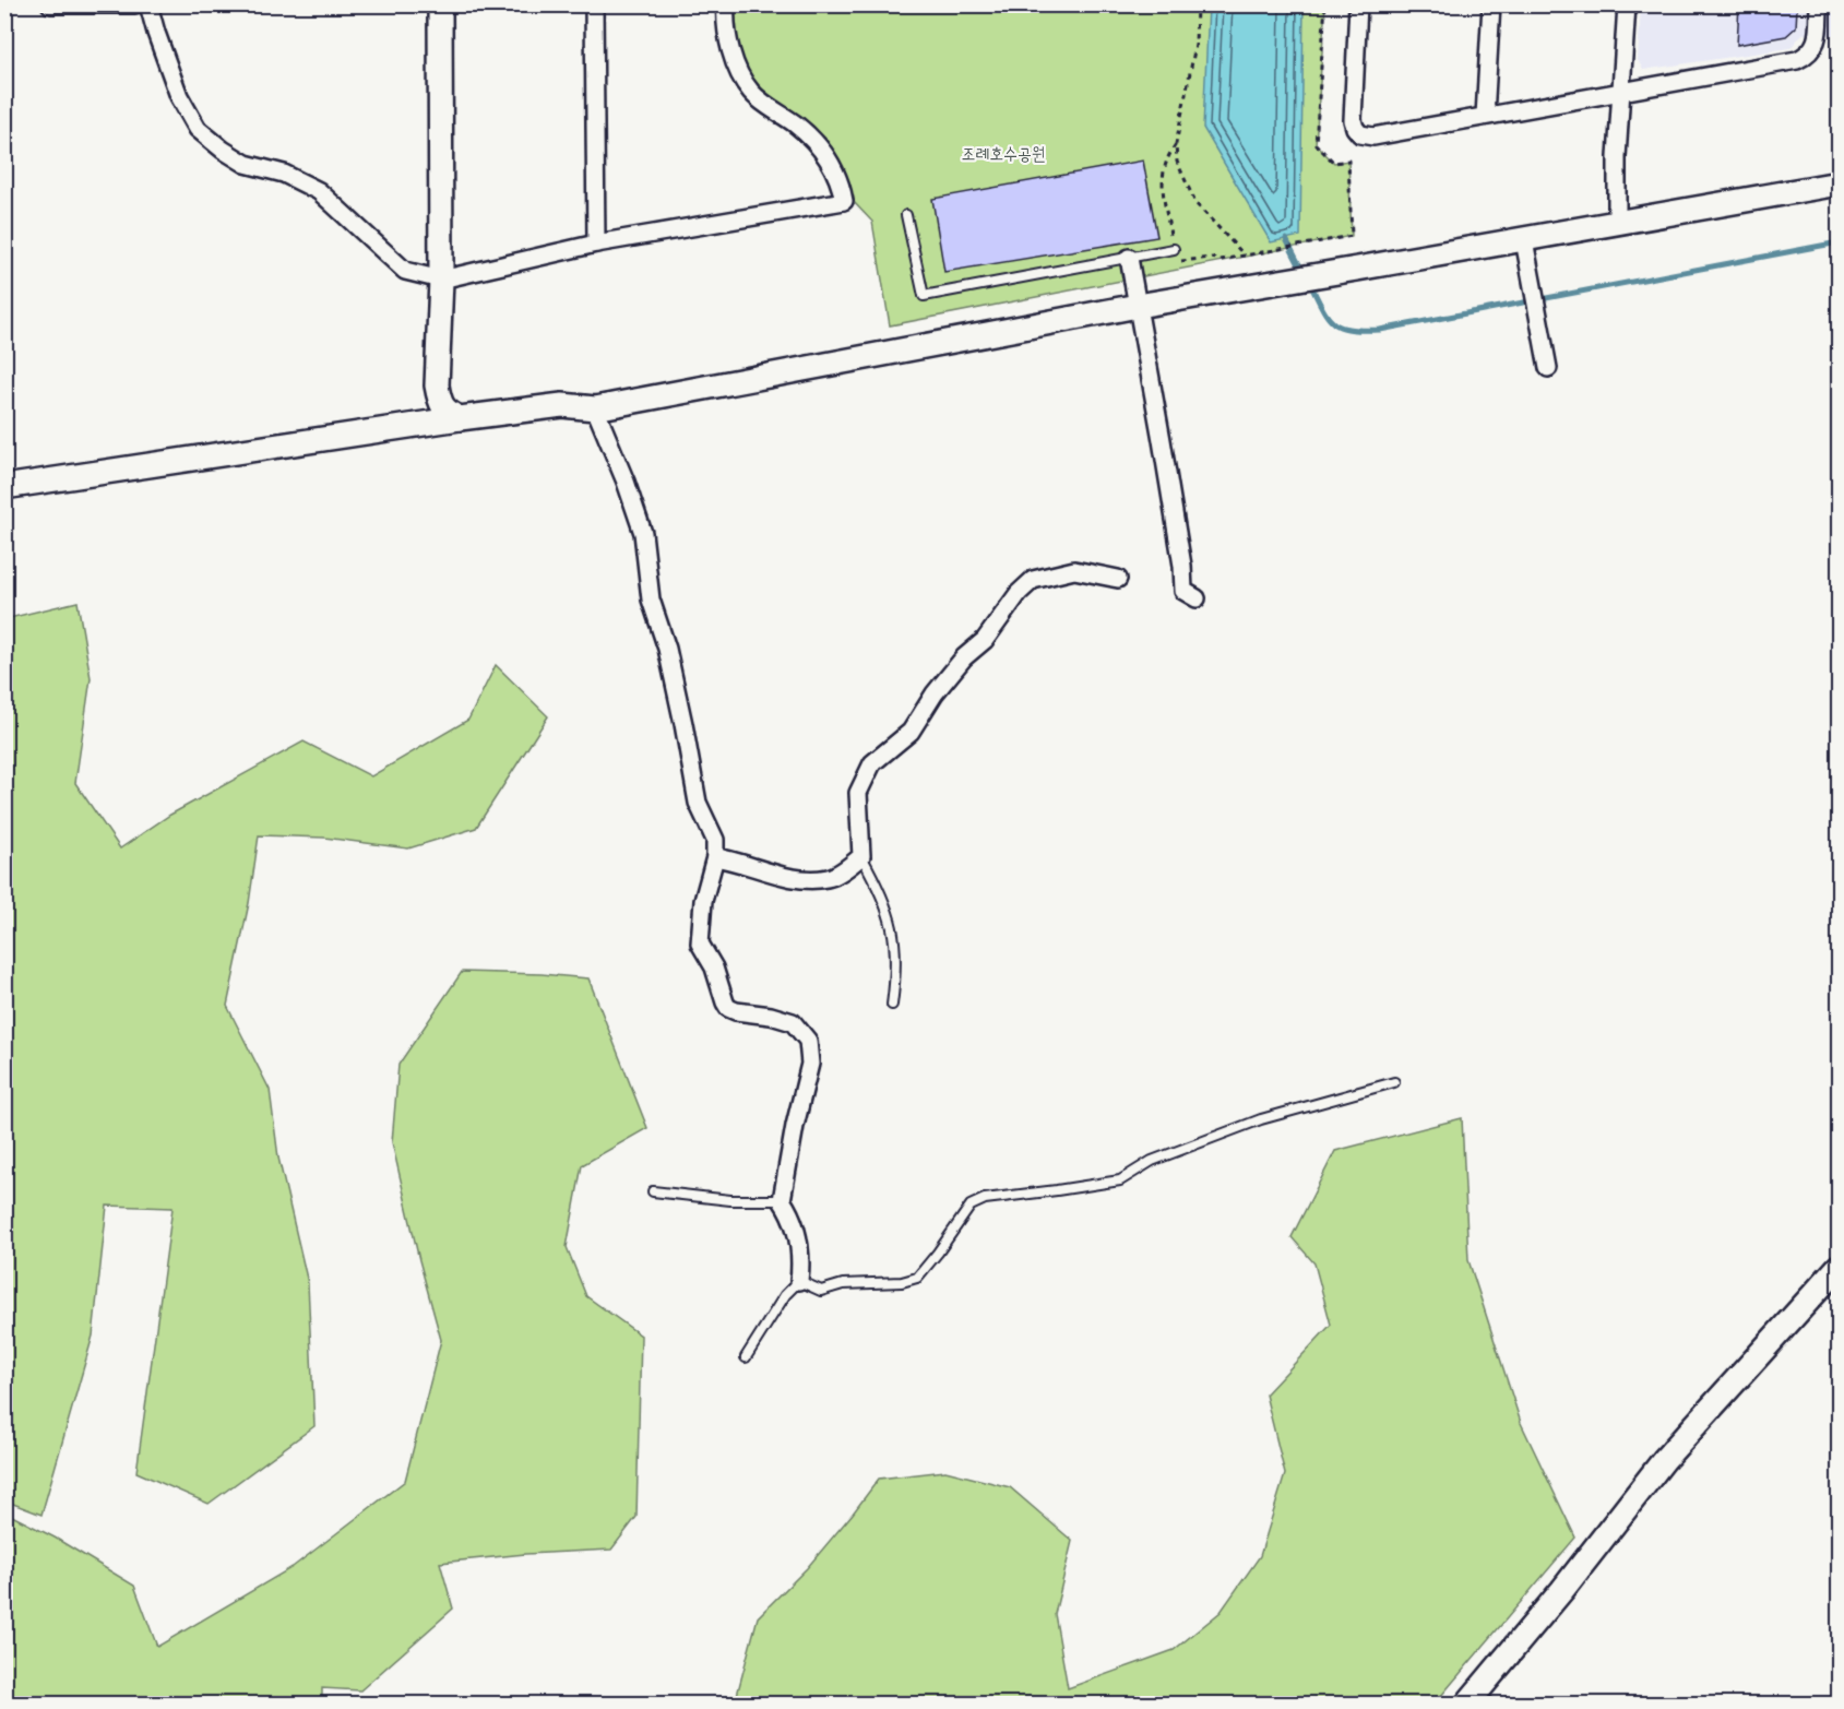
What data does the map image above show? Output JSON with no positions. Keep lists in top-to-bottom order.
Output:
{
  "parks": ["조례호수공원"]
}
